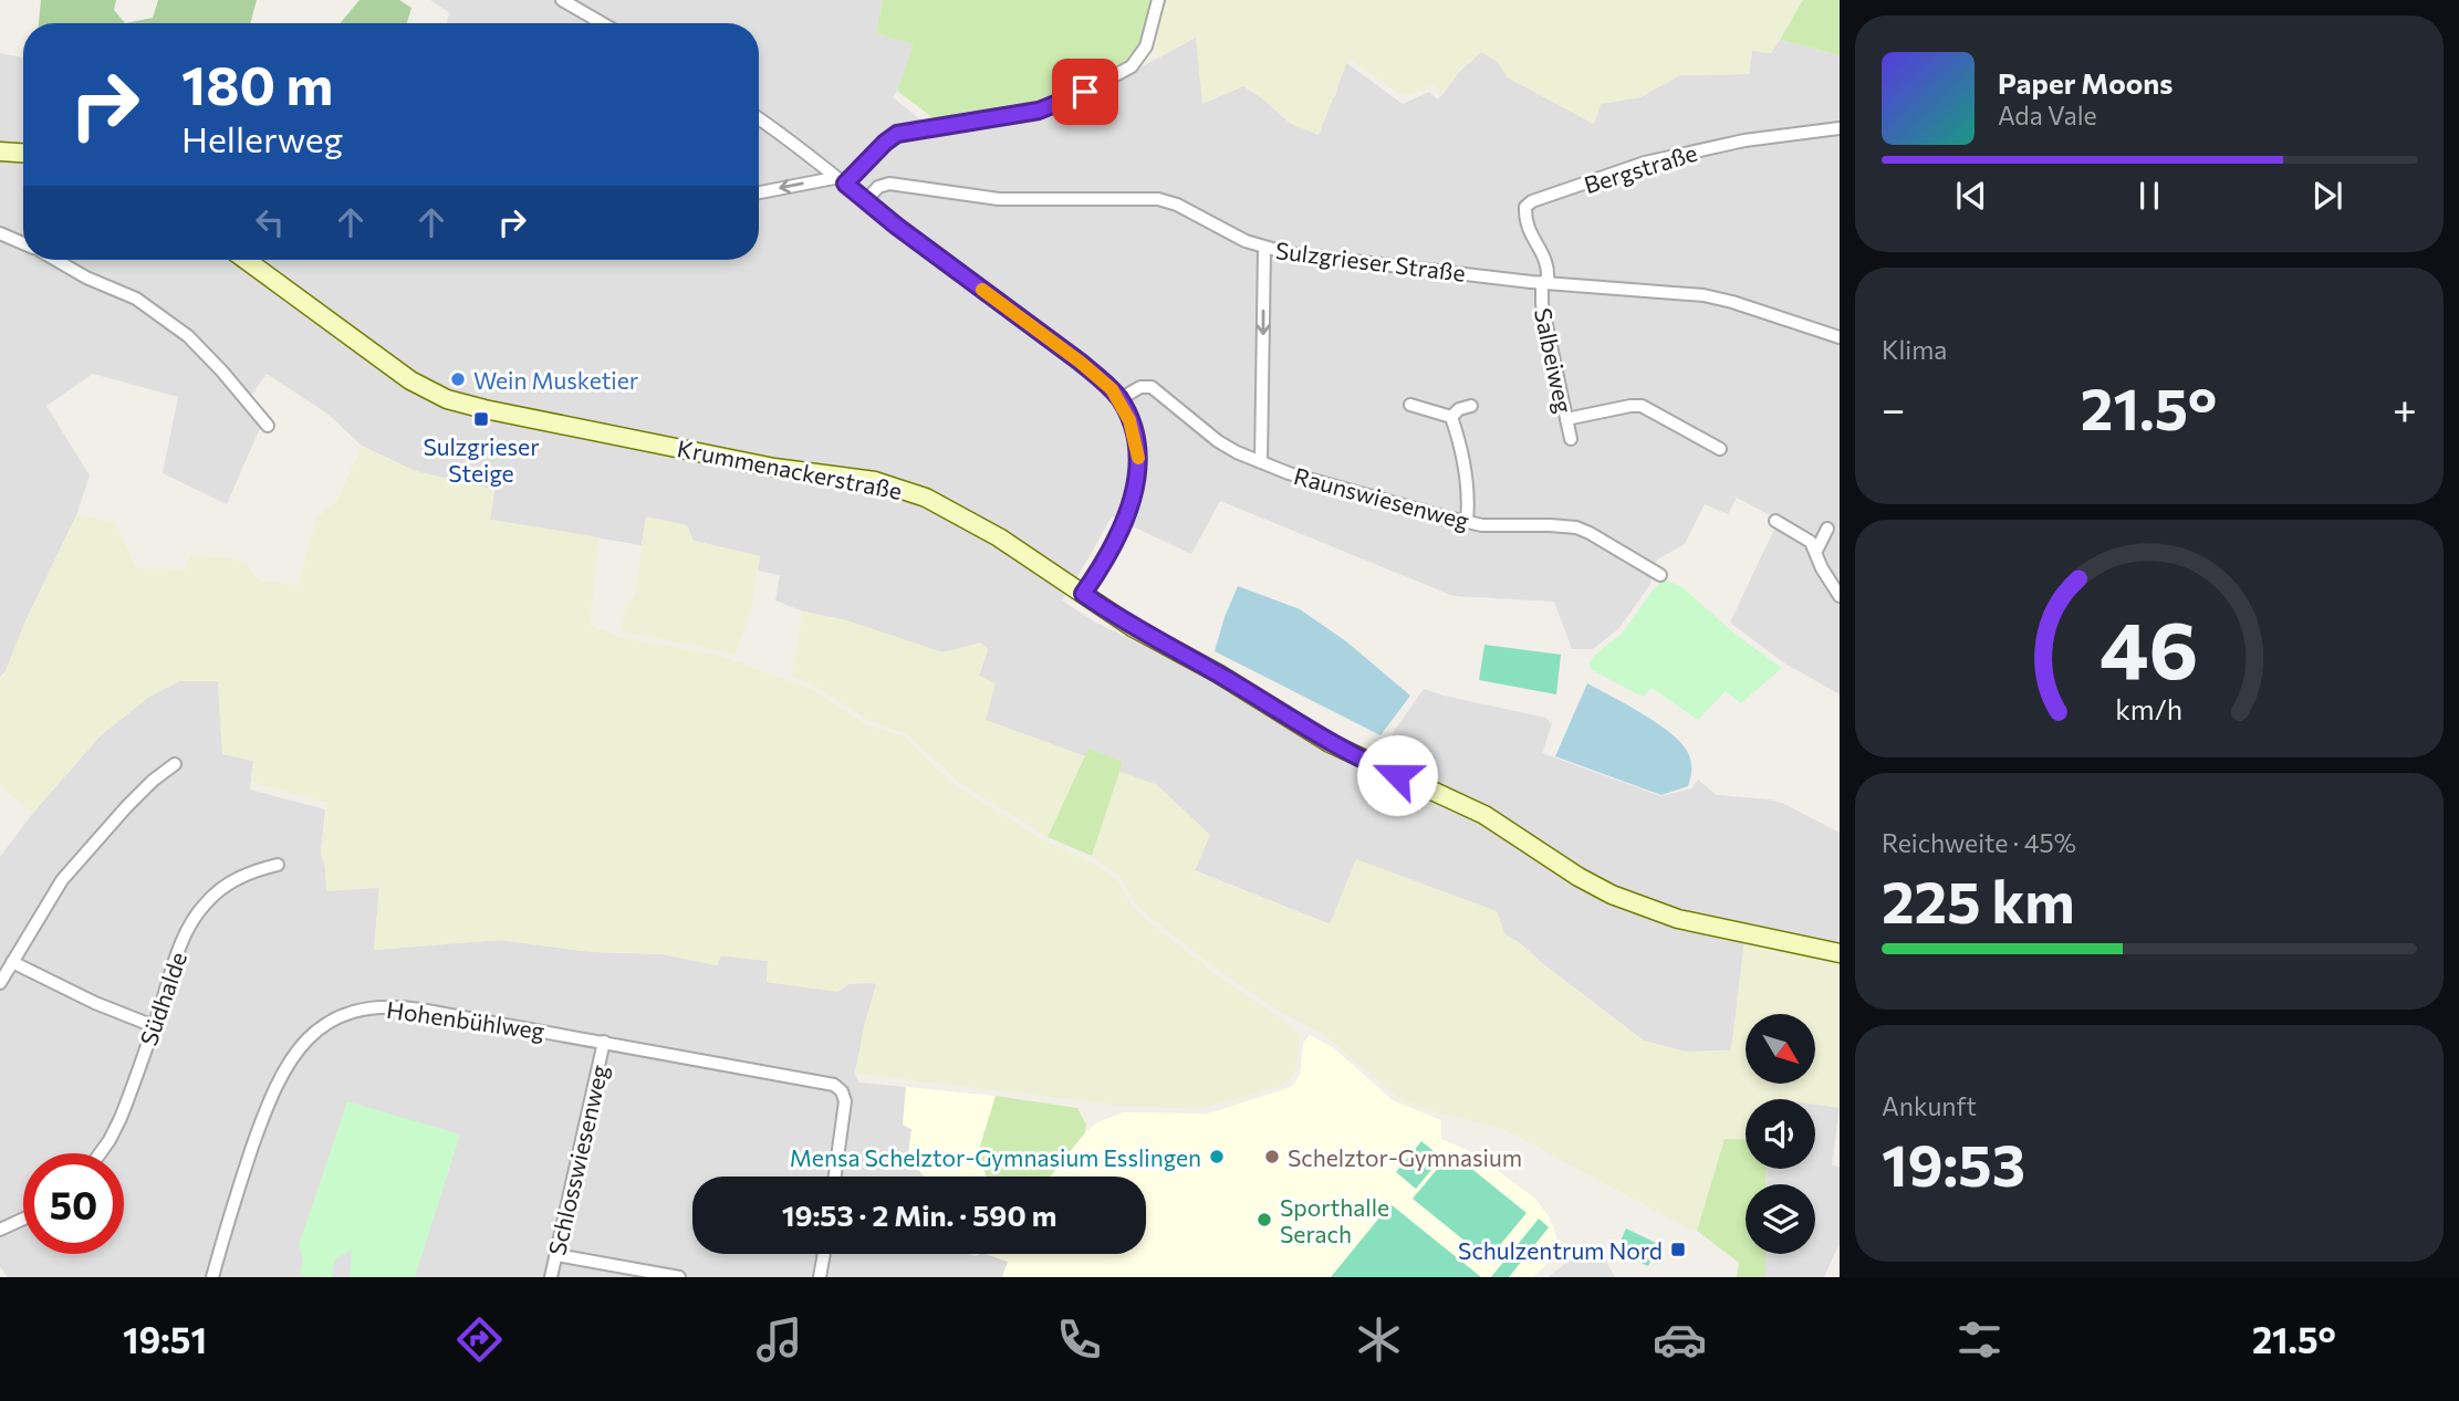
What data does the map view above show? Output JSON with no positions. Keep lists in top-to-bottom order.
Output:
{
  "streets": {
    "main road": ["Krummenackerstraße"],
    "street": [
      "Bergstraße",
      "Sulzgrieser Straße",
      "Salbeiweg",
      "Raunswiesenweg",
      "Südhalde",
      "Hohenbühlweg",
      "Schlosswiesenweg"
    ]
  },
  "crossings": [
    ["Bergstraße", "Sulzgrieser Straße"],
    ["Bergstraße", "Salbeiweg"],
    ["Sulzgrieser Straße", "Salbeiweg"],
    ["Hohenbühlweg", "Schlosswiesenweg"]
  ],
  "places": {
    "other": [
      "Wein Musketier",
      "Mensa Schelztor-Gymnasium Esslingen",
      "Schelztor-Gymnasium",
      "Sporthalle Serach"
    ],
    "transit": ["Sulzgrieser Steige", "Schulzentrum Nord"]
  },
  "north": "bottom right",
  "page": {
    "turn": ["180 m", "Hellerweg"],
    "song": ["Paper Moons", "Ada Vale"],
    "tile": [
      "Klima",
      ["Reichweite · 45%", "225 km"],
      ["Ankunft", "19:53"]
    ],
    "heat": ["−", "21.5°", "+"],
    "limit": "50",
    "trip": "19:53 · 2 Min. · 590 m",
    "tabs": ["19:51", "21.5°"],
    "gauge": ["46", "km/h"]
  }
}
